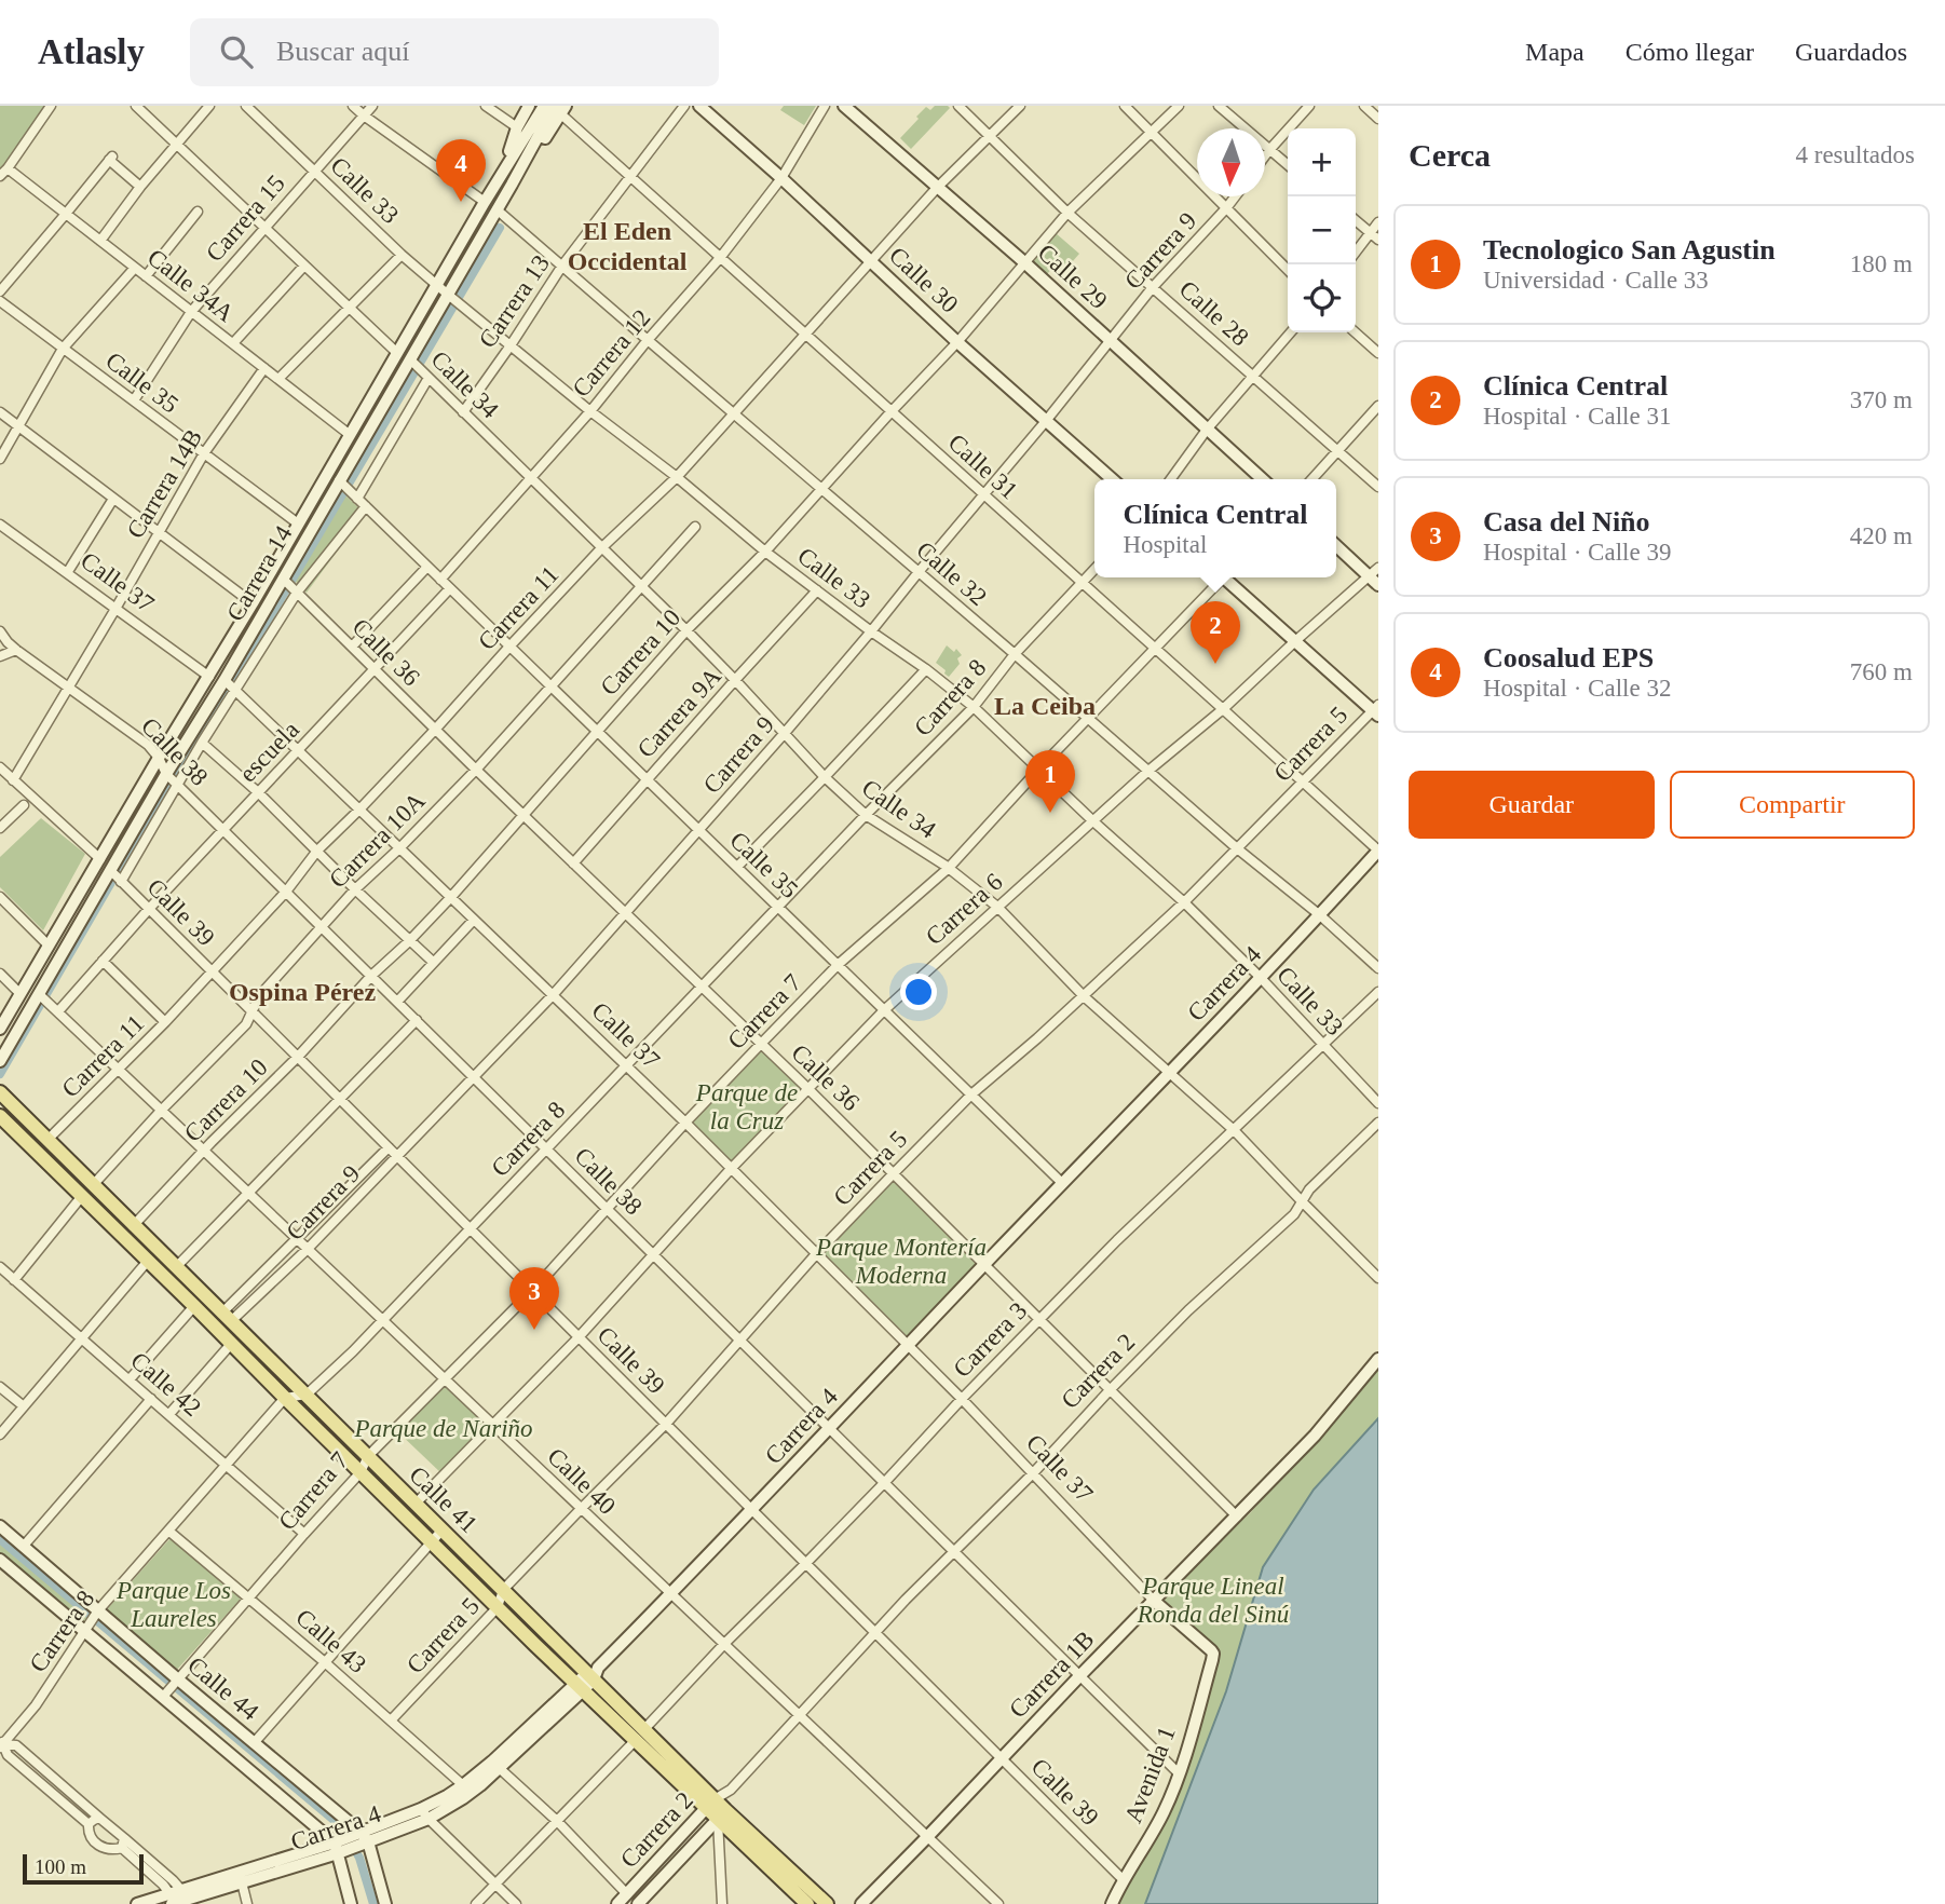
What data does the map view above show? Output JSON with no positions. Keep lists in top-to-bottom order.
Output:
{
  "streets": {
    "main road": ["Calle 41"],
    "street": [
      "Calle 33",
      "Carrera 15",
      "Carrera 9",
      "Calle 29",
      "Calle 30",
      "Calle 34A",
      "Carrera 13",
      "Calle 28",
      "Carrera 12",
      "Calle 35",
      "Calle 34",
      "Calle 31",
      "Carrera 14B",
      "Carrera 14",
      "Calle 32",
      "Calle 37",
      "Carrera 11",
      "Calle 36",
      "Carrera 10",
      "Carrera 8",
      "Carrera 9A",
      "Carrera 5",
      "Calle 38",
      "escuela",
      "Carrera 10A",
      "Carrera 6",
      "Calle 39",
      "Carrera 4",
      "Carrera 7",
      "Carrera 3",
      "Carrera 2",
      "Calle 42",
      "Calle 40",
      "Calle 43",
      "Carrera 1B",
      "Calle 44",
      "Avenida 1"
    ]
  },
  "crossings": [
    ["Calle 33", "Carrera 15"],
    ["Calle 33", "Carrera 9"],
    ["Calle 33", "Carrera 13"],
    ["Calle 33", "Carrera 12"],
    ["Calle 33", "Carrera 14"],
    ["Calle 33", "Carrera 11"],
    ["Calle 33", "Carrera 10"],
    ["Calle 33", "Carrera 8"],
    ["Calle 33", "Carrera 9A"],
    ["Calle 33", "Carrera 5"],
    ["Calle 33", "Carrera 6"],
    ["Calle 33", "Carrera 4"],
    ["Calle 33", "Carrera 7"],
    ["Calle 33", "Carrera 3"],
    ["Carrera 15", "Calle 34A"],
    ["Carrera 15", "Calle 35"],
    ["Carrera 15", "Calle 34"],
    ["Carrera 9", "Calle 29"],
    ["Carrera 9", "Calle 30"],
    ["Carrera 9", "Calle 28"],
    ["Carrera 9", "Calle 35"],
    ["Carrera 9", "Calle 34"],
    ["Carrera 9", "Calle 31"],
    ["Carrera 9", "Calle 32"],
    ["Carrera 9", "Calle 37"],
    ["Carrera 9", "Calle 36"],
    ["Carrera 9", "Calle 38"],
    ["Carrera 9", "Calle 39"],
    ["Carrera 9", "Calle 40"],
    ["Carrera 9", "Calle 41"],
    ["Calle 29", "Carrera 11"],
    ["Calle 29", "Carrera 10"],
    ["Calle 30", "Carrera 12"],
    ["Calle 30", "Carrera 11"],
    ["Calle 30", "Carrera 10"],
    ["Calle 34A", "Carrera 14B"],
    ["Calle 34A", "Carrera 14"],
    ["Carrera 13", "Calle 34"],
    ["Carrera 13", "Calle 31"],
    ["Carrera 13", "Calle 32"],
    ["Calle 28", "Carrera 11"],
    ["Calle 28", "Carrera 10"],
    ["Carrera 12", "Calle 35"],
    ["Carrera 12", "Calle 34"],
    ["Carrera 12", "Calle 31"],
    ["Carrera 12", "Calle 32"],
    ["Calle 35", "Carrera 14B"],
    ["Calle 35", "Carrera 14"],
    ["Calle 35", "Carrera 11"],
    ["Calle 35", "Carrera 10"],
    ["Calle 35", "Carrera 8"],
    ["Calle 35", "Carrera 9A"],
    ["Calle 35", "Carrera 5"],
    ["Calle 35", "escuela"],
    ["Calle 35", "Carrera 10A"],
    ["Calle 35", "Carrera 6"],
    ["Calle 35", "Carrera 4"],
    ["Calle 35", "Carrera 7"],
    ["Calle 34", "Carrera 14"],
    ["Calle 34", "Carrera 11"],
    ["Calle 34", "Carrera 10"],
    ["Calle 34", "Carrera 8"],
    ["Calle 34", "Carrera 9A"],
    ["Calle 34", "Carrera 5"],
    ["Calle 34", "Carrera 10A"],
    ["Calle 34", "Carrera 6"],
    ["Calle 34", "Carrera 4"],
    ["Calle 34", "Carrera 7"],
    ["Calle 34", "Carrera 3"],
    ["Calle 34", "Carrera 2"],
    ["Calle 31", "Carrera 14"],
    ["Calle 31", "Carrera 11"],
    ["Calle 31", "Carrera 10"],
    ["Calle 31", "Carrera 8"],
    ["Calle 31", "Carrera 5"],
    ["Calle 31", "Carrera 6"],
    ["Calle 31", "Carrera 4"],
    ["Calle 31", "Carrera 7"],
    ["Carrera 14B", "Calle 37"],
    ["Carrera 14B", "Calle 38"],
    ["Carrera 14", "Calle 32"],
    ["Carrera 14", "Calle 37"],
    ["Carrera 14", "Calle 36"],
    ["Carrera 14", "Calle 38"],
    ["Carrera 14", "Calle 39"],
    ["Carrera 14", "Calle 40"],
    ["Calle 32", "Carrera 11"],
    ["Calle 32", "Carrera 10"],
    ["Calle 32", "Carrera 8"],
    ["Calle 32", "Carrera 5"],
    ["Calle 32", "Carrera 6"],
    ["Calle 32", "Carrera 4"],
    ["Calle 32", "Carrera 7"],
    ["Calle 37", "Carrera 11"],
    ["Calle 37", "Carrera 10"],
    ["Calle 37", "Carrera 8"],
    ["Calle 37", "Carrera 5"],
    ["Calle 37", "escuela"],
    ["Calle 37", "Carrera 10A"],
    ["Calle 37", "Carrera 6"],
    ["Calle 37", "Carrera 4"],
    ["Calle 37", "Carrera 7"],
    ["Calle 37", "Carrera 3"],
    ["Calle 37", "Carrera 2"],
    ["Calle 37", "Carrera 1B"],
    ["Calle 37", "Avenida 1"],
    ["Carrera 11", "Calle 36"],
    ["Carrera 11", "Calle 38"],
    ["Carrera 11", "Calle 39"],
    ["Carrera 11", "Calle 40"],
    ["Carrera 11", "Calle 41"],
    ["Calle 36", "Carrera 10"],
    ["Calle 36", "Carrera 8"],
    ["Calle 36", "Carrera 9A"],
    ["Calle 36", "Carrera 5"],
    ["Calle 36", "escuela"],
    ["Calle 36", "Carrera 10A"],
    ["Calle 36", "Carrera 6"],
    ["Calle 36", "Carrera 4"],
    ["Calle 36", "Carrera 7"],
    ["Calle 36", "Carrera 3"],
    ["Calle 36", "Carrera 2"],
    ["Calle 36", "Carrera 1B"],
    ["Carrera 10", "Calle 38"],
    ["Carrera 10", "Calle 39"],
    ["Carrera 10", "Calle 40"],
    ["Carrera 10", "Calle 41"],
    ["Carrera 8", "Calle 38"],
    ["Carrera 8", "Calle 39"],
    ["Carrera 8", "Calle 42"],
    ["Carrera 8", "Calle 40"],
    ["Carrera 8", "Calle 41"],
    ["Carrera 8", "Calle 43"],
    ["Carrera 8", "Calle 44"],
    ["Carrera 5", "Calle 38"],
    ["Carrera 5", "Calle 39"],
    ["Carrera 5", "Calle 40"],
    ["Carrera 5", "Calle 41"],
    ["Carrera 5", "Calle 43"],
    ["Calle 38", "escuela"],
    ["Calle 38", "Carrera 10A"],
    ["Calle 38", "Carrera 6"],
    ["Calle 38", "Carrera 4"],
    ["Calle 38", "Carrera 7"],
    ["Calle 38", "Carrera 3"],
    ["Calle 38", "Carrera 2"],
    ["Calle 38", "Carrera 1B"],
    ["Calle 38", "Avenida 1"],
    ["escuela", "Calle 39"],
    ["escuela", "Calle 40"],
    ["Carrera 10A", "Calle 39"],
    ["Carrera 10A", "Calle 40"],
    ["Carrera 10A", "Calle 41"],
    ["Carrera 6", "Calle 39"],
    ["Carrera 6", "Calle 40"],
    ["Carrera 6", "Calle 41"],
    ["Calle 39", "Carrera 4"],
    ["Calle 39", "Carrera 7"],
    ["Calle 39", "Carrera 3"],
    ["Calle 39", "Carrera 2"],
    ["Calle 39", "Carrera 1B"],
    ["Calle 39", "Avenida 1"],
    ["Carrera 4", "Calle 40"],
    ["Carrera 4", "Calle 41"],
    ["Carrera 4", "Calle 43"],
    ["Carrera 4", "Calle 44"],
    ["Carrera 7", "Calle 42"],
    ["Carrera 7", "Calle 40"],
    ["Carrera 7", "Calle 41"],
    ["Carrera 7", "Calle 43"],
    ["Carrera 7", "Calle 44"],
    ["Carrera 3", "Calle 40"],
    ["Carrera 3", "Calle 41"],
    ["Carrera 2", "Calle 40"],
    ["Carrera 2", "Calle 41"],
    ["Calle 40", "Carrera 1B"]
  ],
  "districts": ["El Eden Occidental", "La Ceiba", "Ospina Pérez"],
  "parks": [
    "Parque de la Cruz",
    "Parque Montería Moderna",
    "Parque de Nariño",
    "Parque Lineal Ronda del Sinú",
    "Parque Los Laureles"
  ],
  "scale_bar": "100 m",
  "north": "bottom",
  "page": {
    "header": "Atlasly",
    "search": "Buscar aquí",
    "nav": ["Mapa", "Cómo llegar", "Guardados"],
    "heading": ["Cerca", "4 resultados"],
    "map_buttons": ["+", "−"],
    "pins": [
      "4",
      "2",
      "1",
      "3"
    ],
    "list": [
      {
        "mark": "1",
        "name": "Tecnologico San Agustin",
        "note": "Universidad · Calle 33",
        "value": "180 m"
      },
      {
        "mark": "2",
        "name": "Clínica Central",
        "note": "Hospital · Calle 31",
        "value": "370 m"
      },
      {
        "mark": "3",
        "name": "Casa del Niño",
        "note": "Hospital · Calle 39",
        "value": "420 m"
      },
      {
        "mark": "4",
        "name": "Coosalud EPS",
        "note": "Hospital · Calle 32",
        "value": "760 m"
      }
    ],
    "popup": ["Clínica Central", "Hospital"],
    "buttons": ["Guardar", "Compartir"],
    "scale": "100 m"
  }
}
